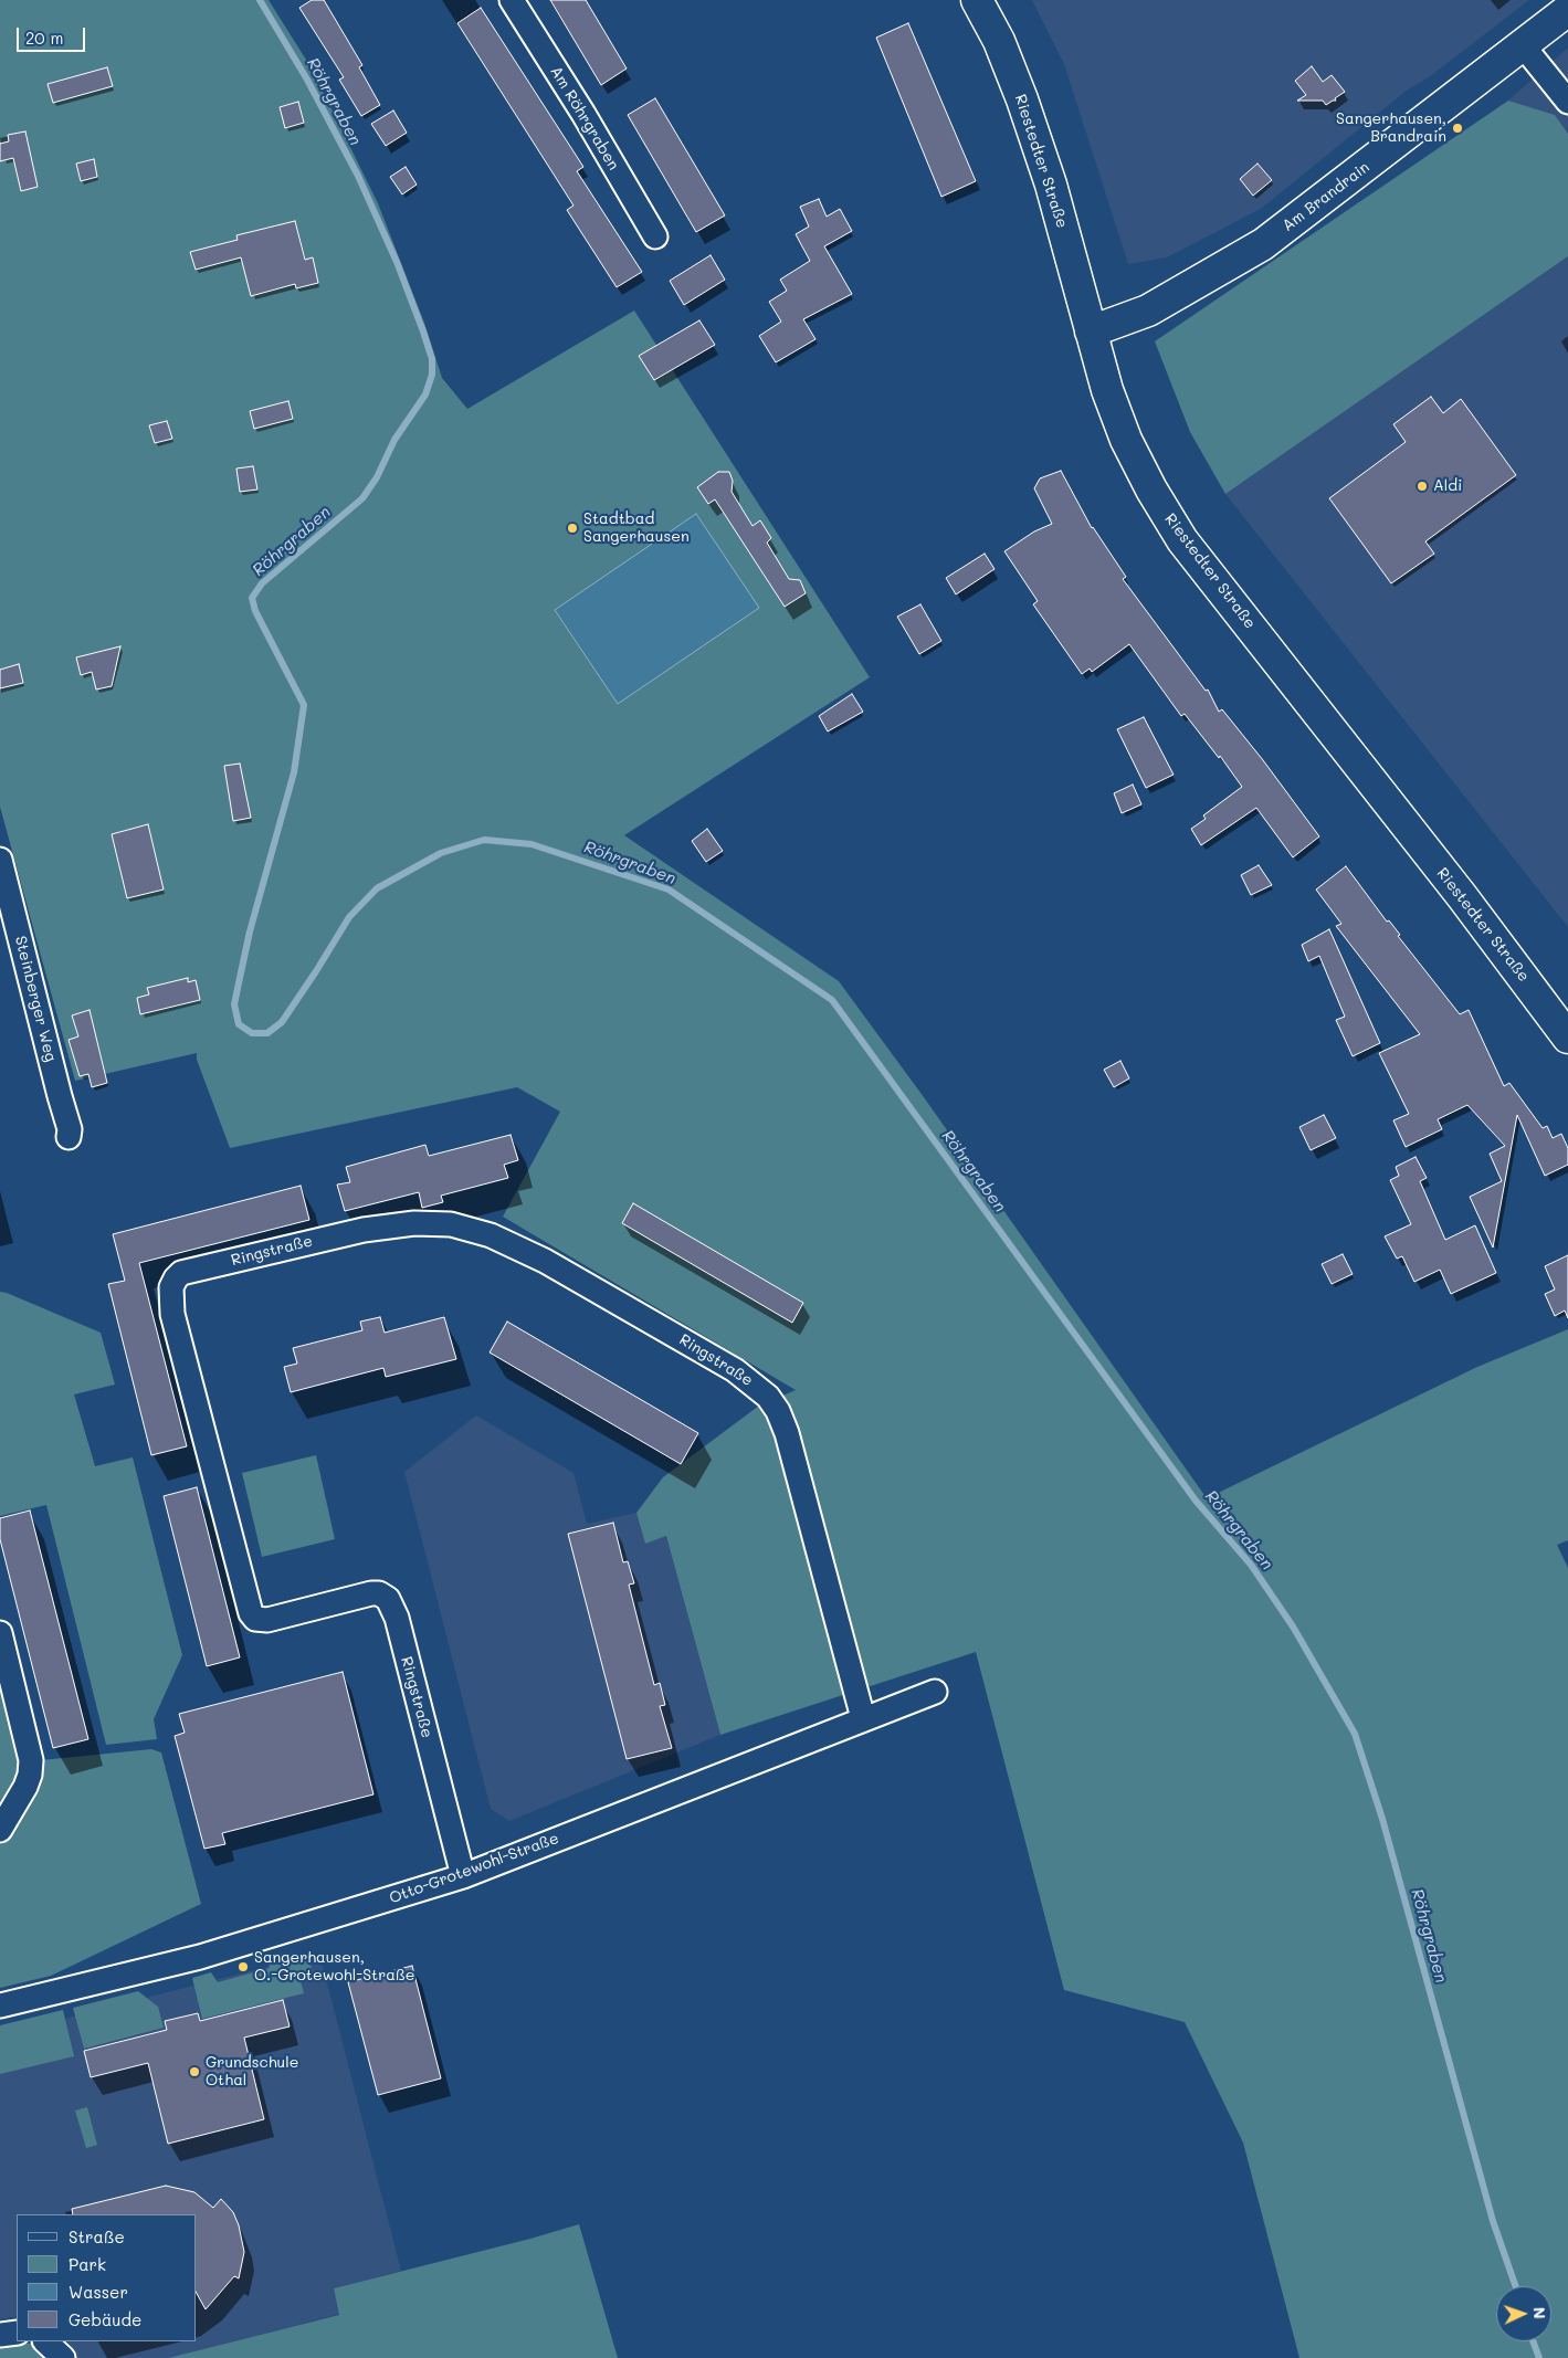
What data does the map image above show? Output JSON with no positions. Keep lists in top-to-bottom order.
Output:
{
  "streets": {
    "main road": ["Riestedter Straße", "Am Brandrain"],
    "street": [
      "Am Röhrgraben",
      "Steinberger Weg",
      "Ringstraße",
      "Otto-Grotewohl-Straße"
    ]
  },
  "crossings": [
    ["Riestedter Straße", "Am Brandrain"],
    ["Ringstraße", "Otto-Grotewohl-Straße"]
  ],
  "water": ["Röhrgraben"],
  "places": [
    "Sangerhausen, Brandrain",
    "Aldi",
    "Stadtbad Sangerhausen",
    "Sangerhausen, O.-Grotewohl-Straße",
    "Grundschule Othal"
  ],
  "legend": [
    "Straße",
    "Park",
    "Wasser",
    "Gebäude"
  ],
  "scale_bar": "20 m",
  "north": "right"
}
